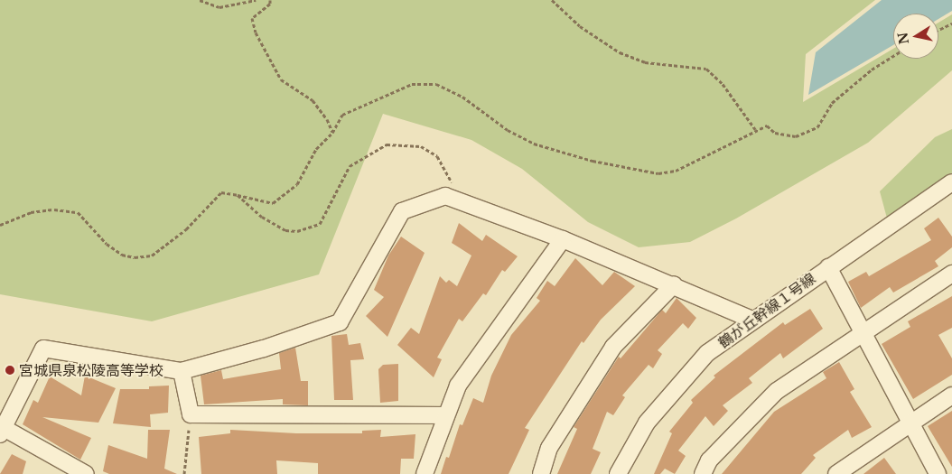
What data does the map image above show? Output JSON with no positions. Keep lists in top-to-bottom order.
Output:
{
  "streets": {
    "street": ["鶴が丘幹線１号線"]
  },
  "places": ["宮城県泉松陵高等学校"],
  "north": "left"
}
